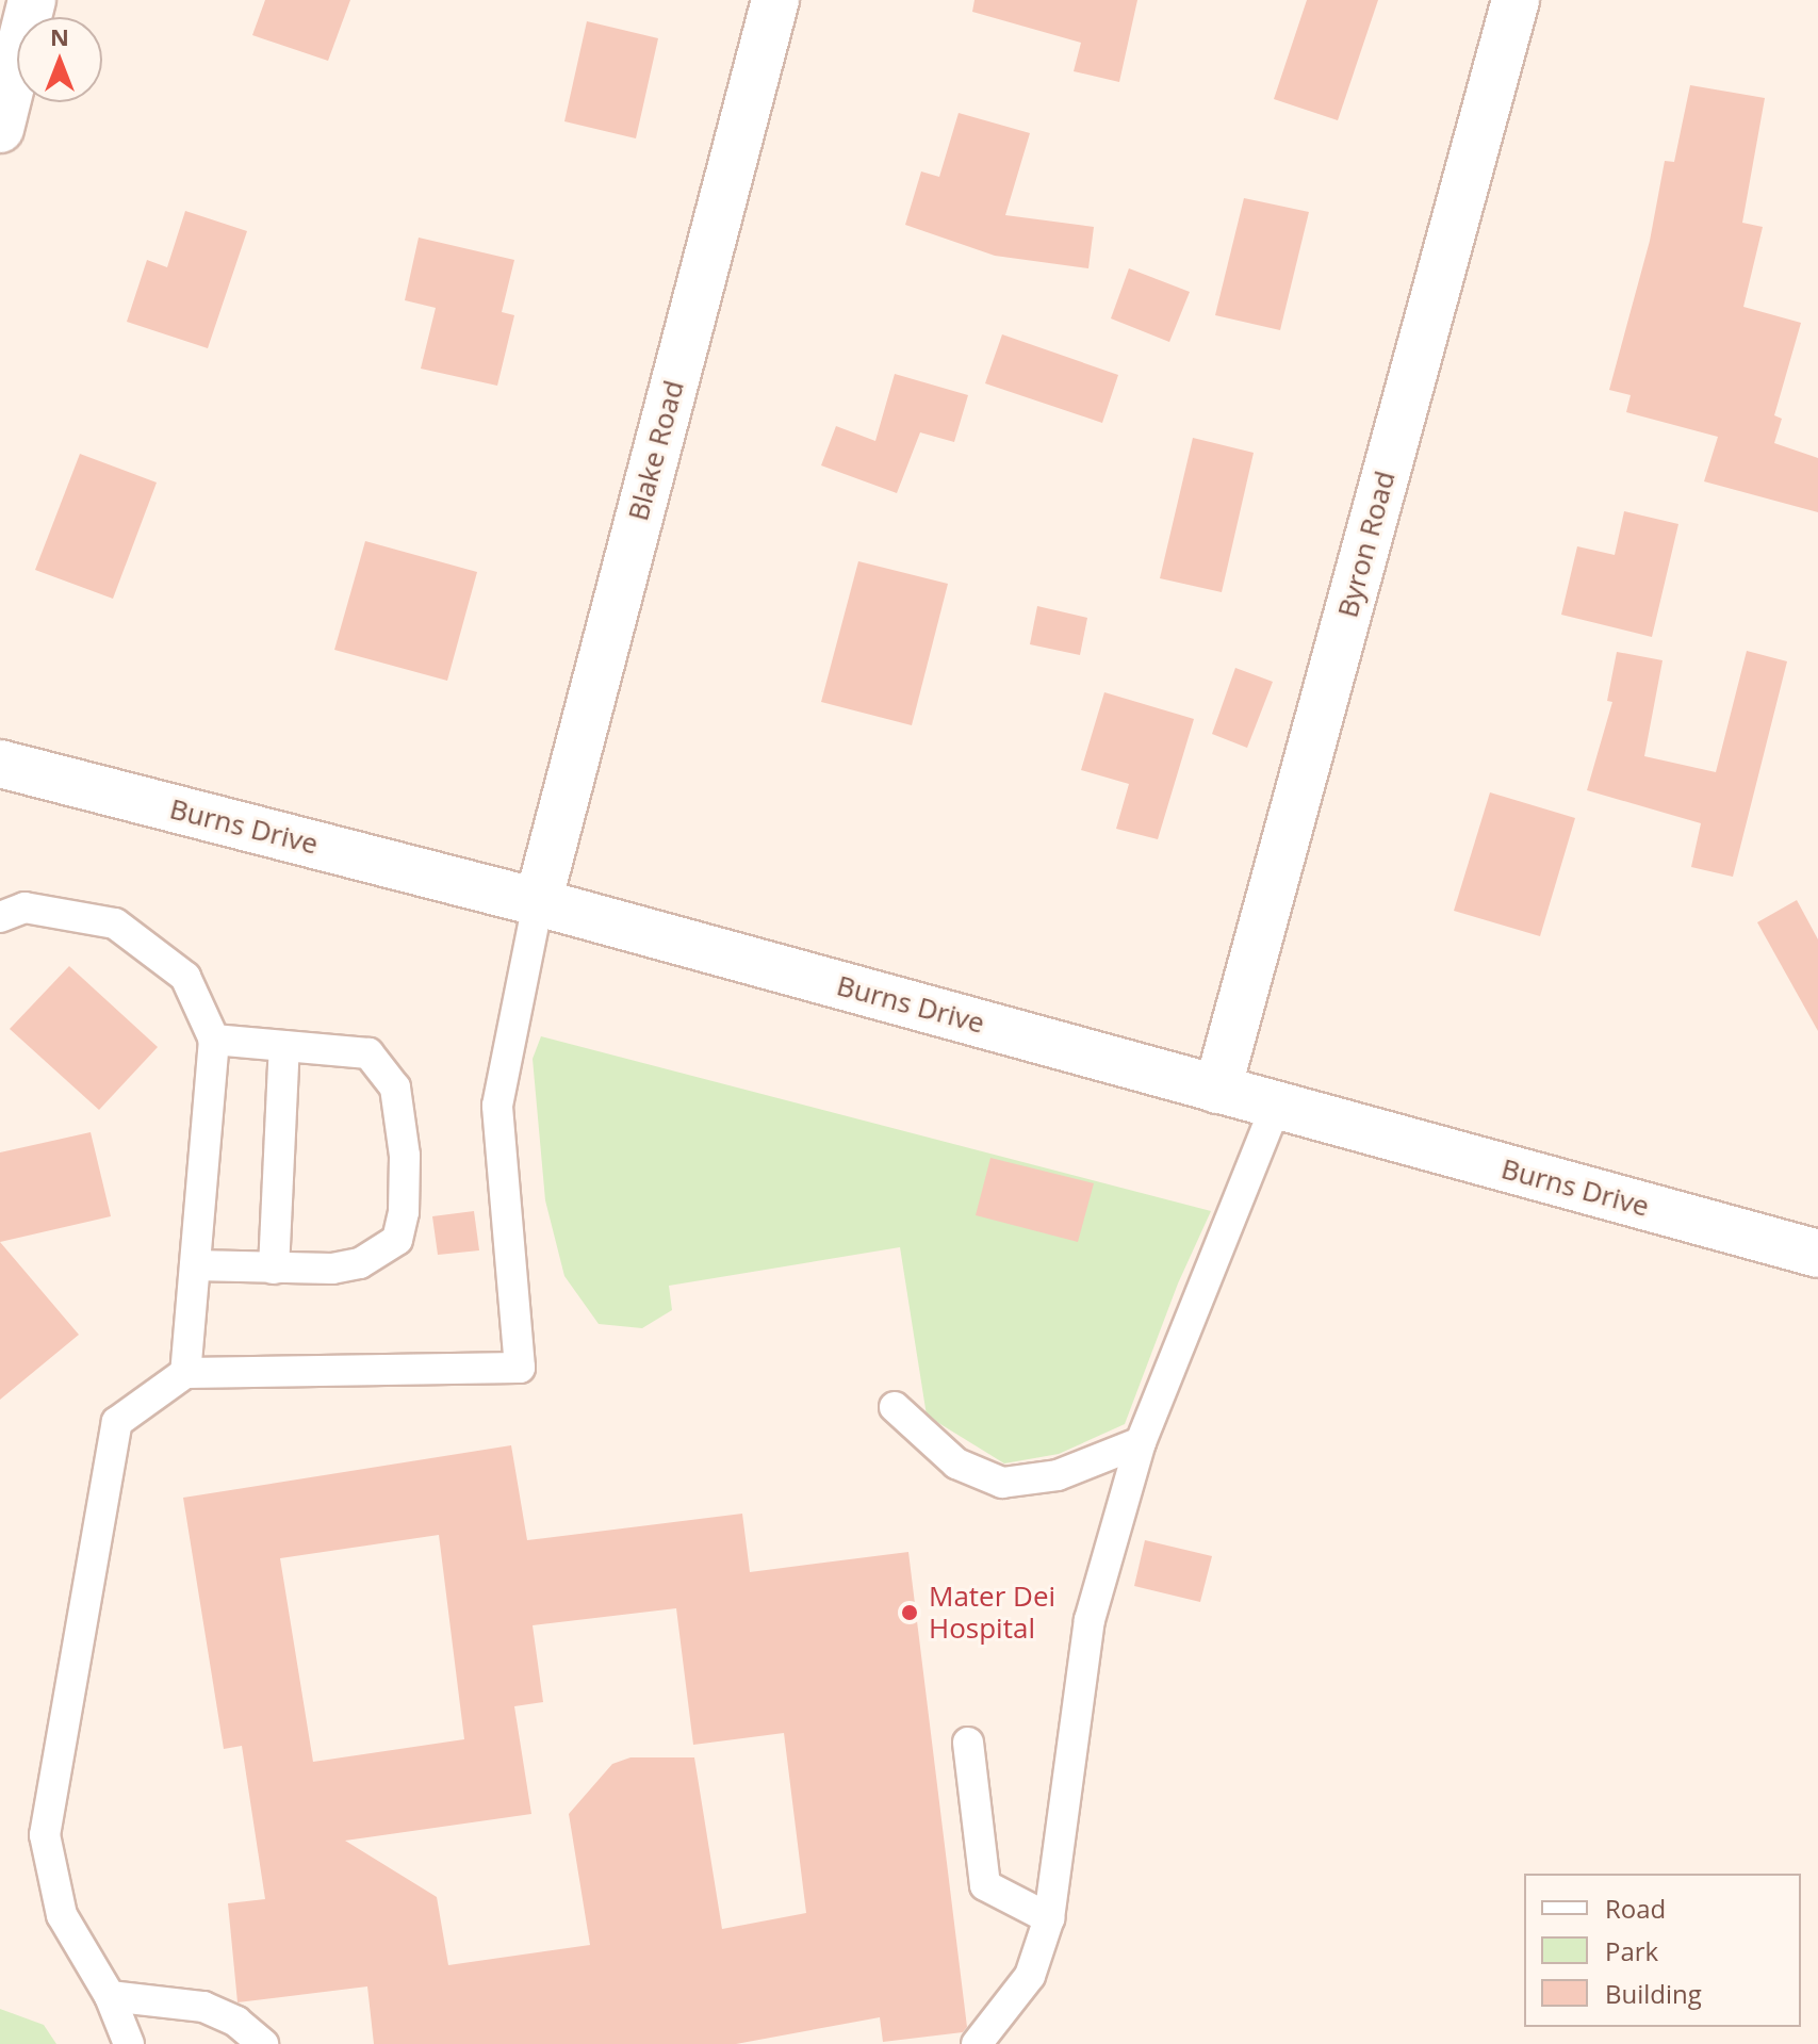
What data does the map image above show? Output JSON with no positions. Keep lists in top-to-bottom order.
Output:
{
  "streets": {
    "street": ["Blake Road", "Byron Road", "Burns Drive"]
  },
  "crossings": [
    ["Blake Road", "Burns Drive"],
    ["Byron Road", "Burns Drive"]
  ],
  "places": ["Mater Dei Hospital"],
  "legend": ["Road", "Park", "Building"],
  "north": "top"
}
